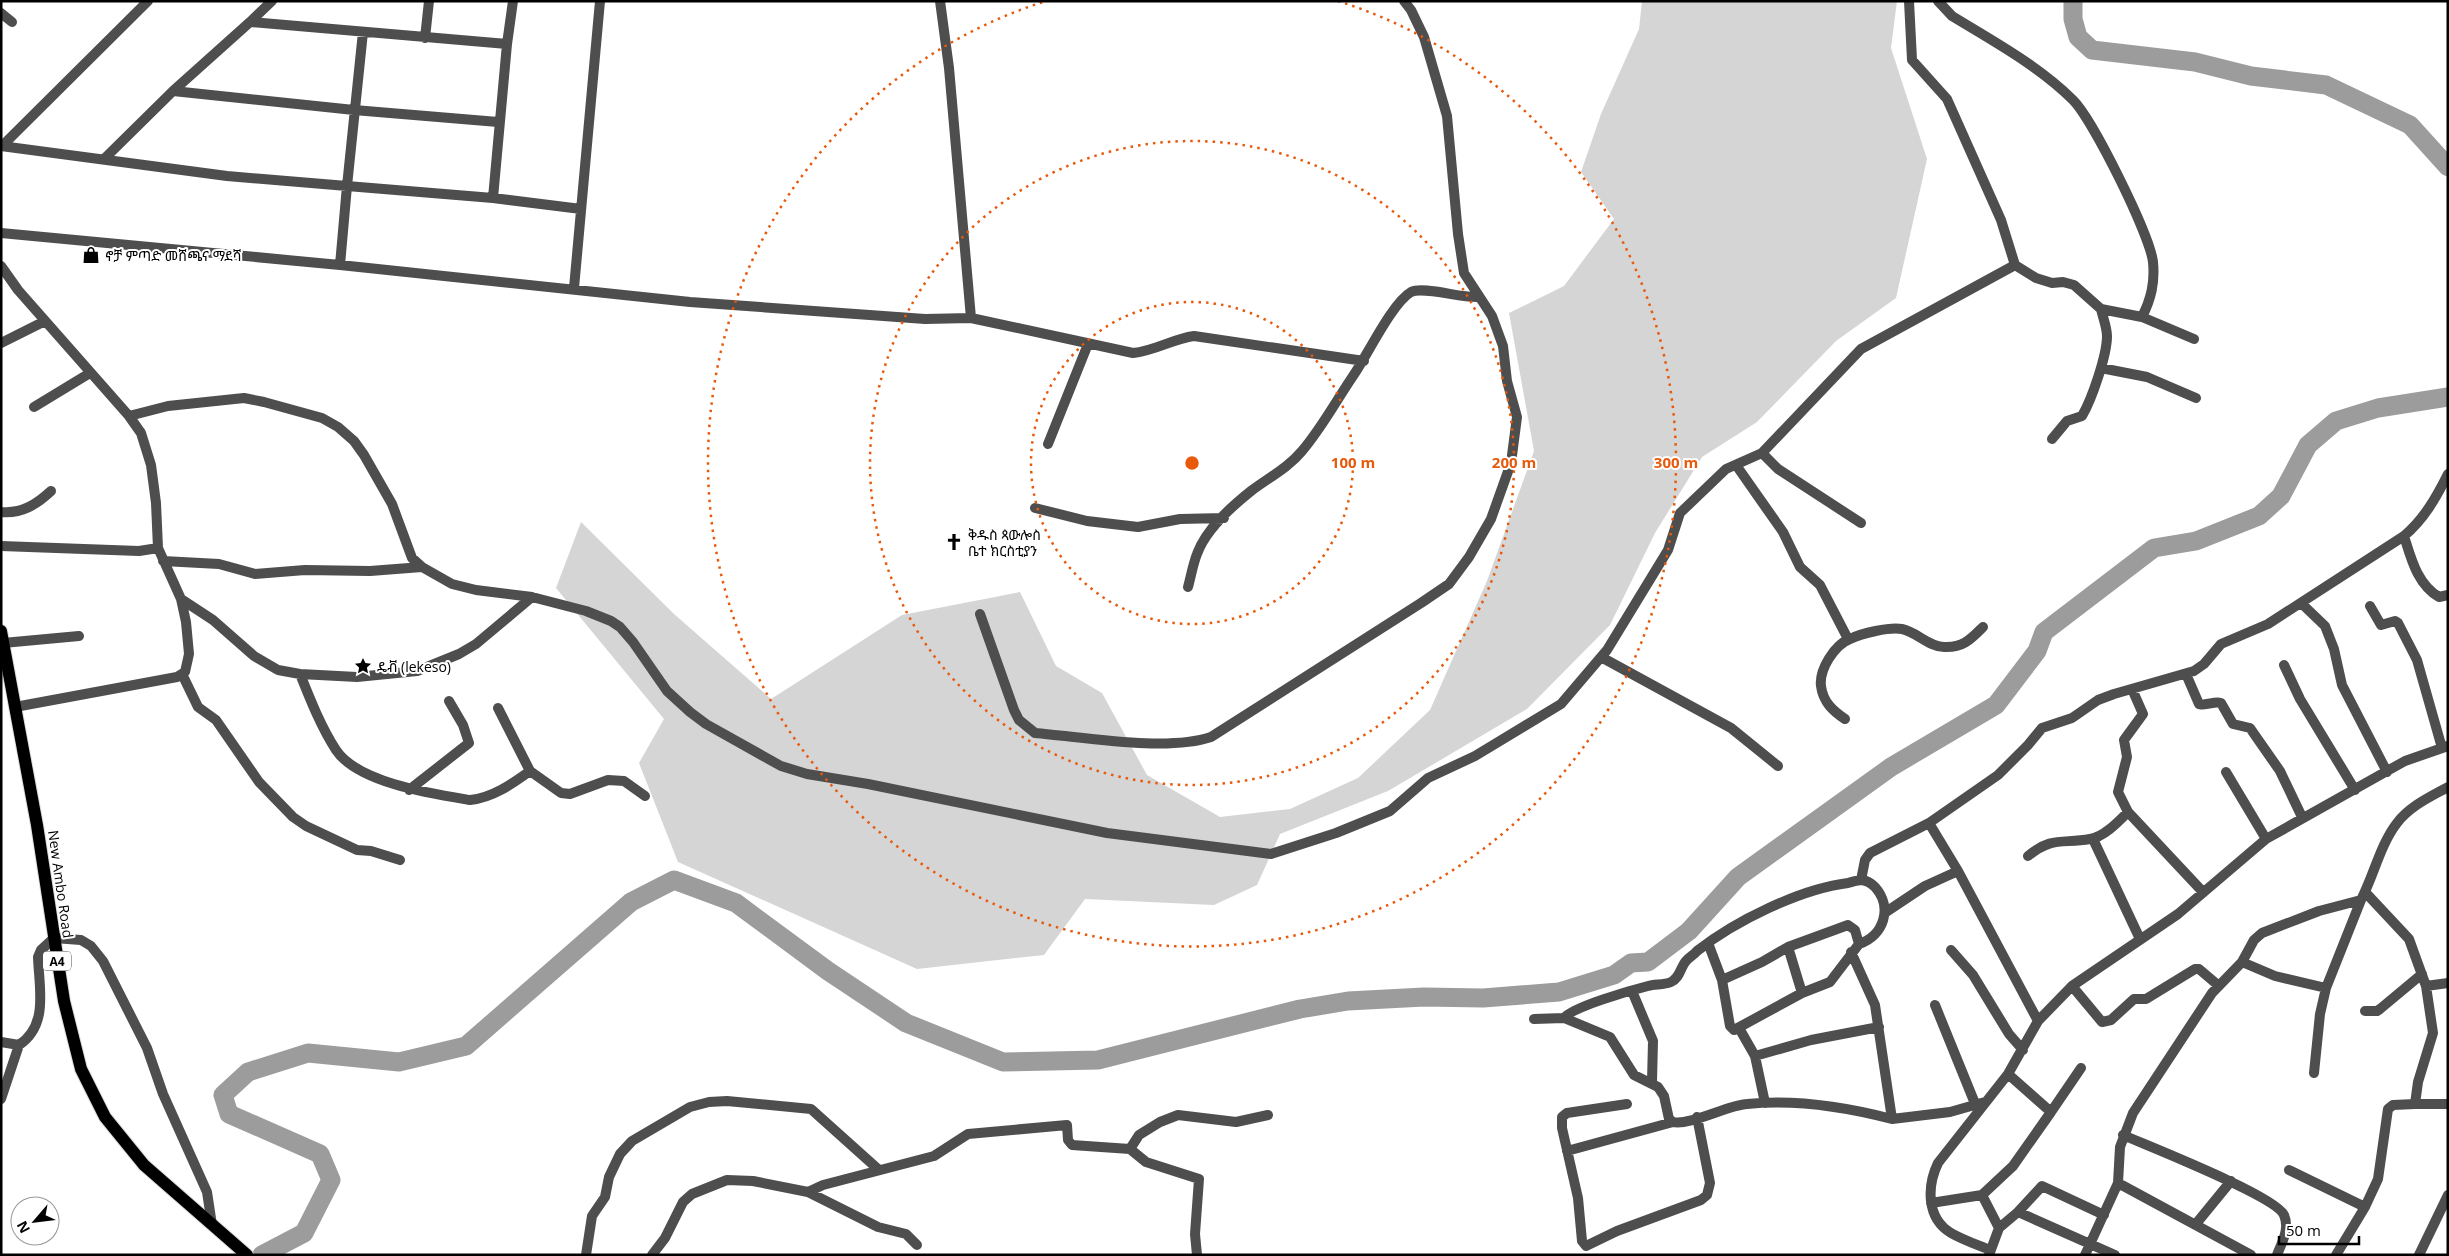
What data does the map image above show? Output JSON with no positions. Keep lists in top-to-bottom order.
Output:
{
  "streets": {
    "main road": ["New Ambo Road", "A4"]
  },
  "places": {
    "shop": ["ኖቻ ምጣድ መሸጫና ማደሻ"],
    "church": ["ቅዱስ ጳውሎስ ቤተ ክርስቲያን"],
    "place": ["ዴቭ (lekeso)"]
  },
  "scale_bar": "50 m",
  "north": "bottom left",
  "rings": ["100 m", "200 m", "300 m"]
}
